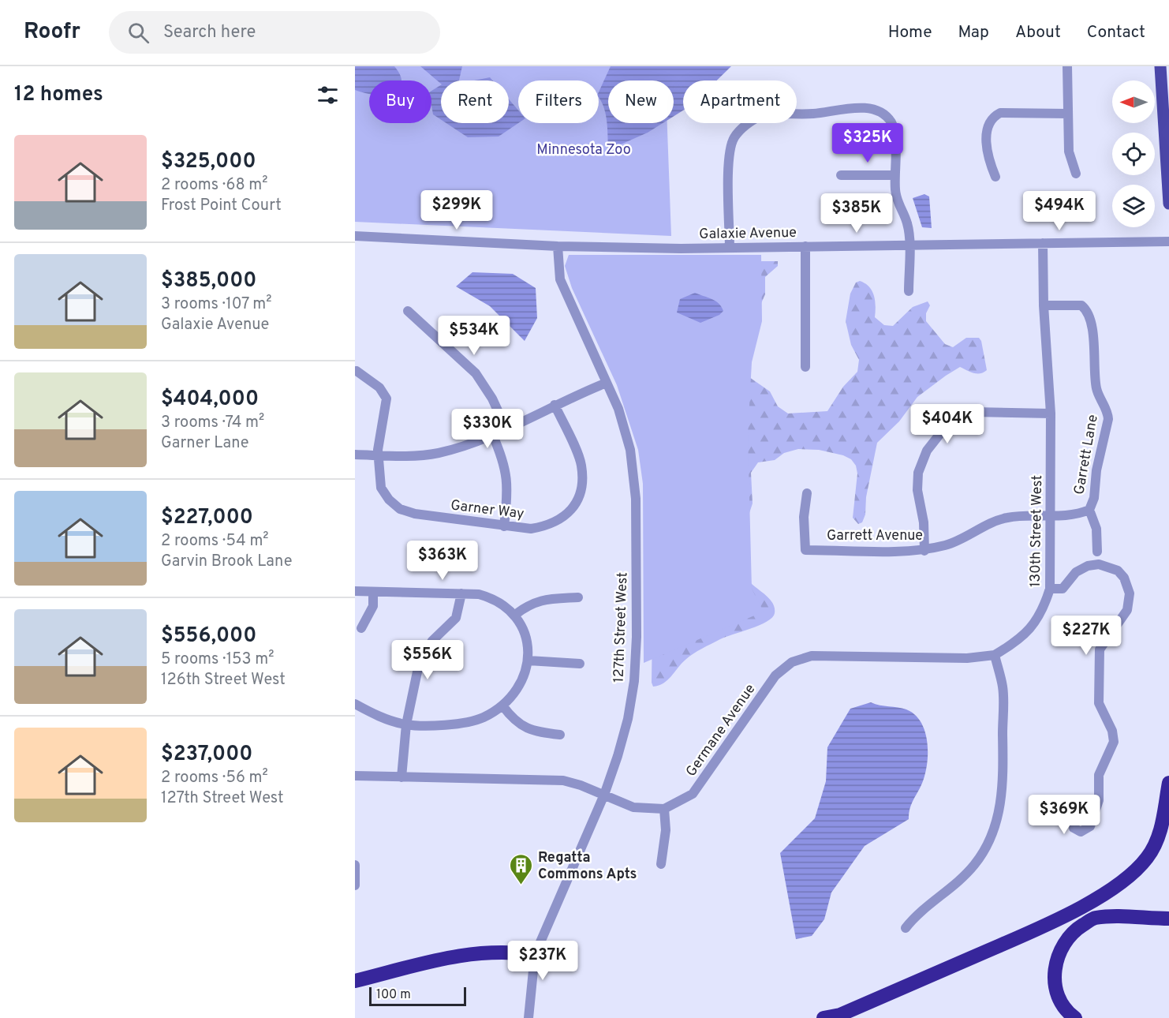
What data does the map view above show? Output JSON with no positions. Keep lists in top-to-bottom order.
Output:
{
  "streets": {
    "street": [
      "Galaxie Avenue",
      "Garrett Lane",
      "Garner Way",
      "130th Street West",
      "Garrett Avenue",
      "127th Street West",
      "Germane Avenue"
    ]
  },
  "crossings": [
    ["Galaxie Avenue", "130th Street West"],
    ["Galaxie Avenue", "127th Street West"],
    ["Garrett Lane", "130th Street West"],
    ["Garrett Lane", "Garrett Avenue"],
    ["130th Street West", "Garrett Avenue"],
    ["130th Street West", "Germane Avenue"]
  ],
  "parks": ["Minnesota Zoo"],
  "places": {
    "building": ["Regatta Commons Apts"]
  },
  "scale_bar": "100 m",
  "north": "left",
  "page": {
    "header": "Roofr",
    "search": "Search here",
    "nav": [
      "Home",
      "Map",
      "About",
      "Contact"
    ],
    "heading": "12 homes",
    "chip": [
      "Buy",
      "Rent",
      "Filters",
      "New",
      "Apartment"
    ],
    "list": [
      {
        "name": "$325,000",
        "note": "2 rooms · 68 m² · Frost Point Court"
      },
      {
        "name": "$385,000",
        "note": "3 rooms · 107 m² · Galaxie Avenue"
      },
      {
        "name": "$404,000",
        "note": "3 rooms · 74 m² · Garner Lane"
      },
      {
        "name": "$227,000",
        "note": "2 rooms · 54 m² · Garvin Brook Lane"
      },
      {
        "name": "$556,000",
        "note": "5 rooms · 153 m² · 126th Street West"
      },
      {
        "name": "$237,000",
        "note": "2 rooms · 56 m² · 127th Street West"
      }
    ],
    "price": [
      "$325K",
      "$299K",
      "$494K",
      "$385K",
      "$534K",
      "$404K",
      "$330K",
      "$363K",
      "$227K",
      "$556K",
      "$369K",
      "$237K"
    ],
    "scale": "100 m"
  }
}
